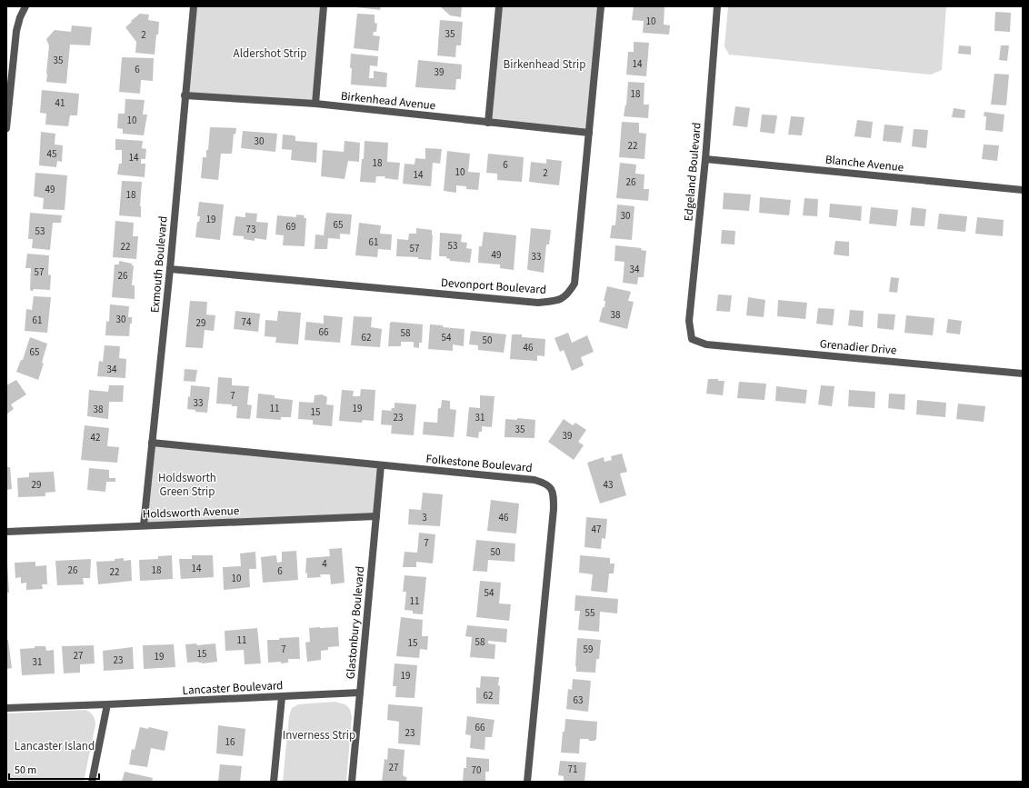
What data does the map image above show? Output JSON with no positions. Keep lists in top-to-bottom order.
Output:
{
  "streets": {
    "street": [
      "Birkenhead Avenue",
      "Blanche Avenue",
      "Edgeland Boulevard",
      "Exmouth Boulevard",
      "Devonport Boulevard",
      "Grenadier Drive",
      "Folkestone Boulevard",
      "Holdsworth Avenue",
      "Glastonbury Boulevard",
      "Lancaster Boulevard"
    ]
  },
  "crossings": [
    ["Birkenhead Avenue", "Exmouth Boulevard"],
    ["Birkenhead Avenue", "Devonport Boulevard"],
    ["Blanche Avenue", "Edgeland Boulevard"],
    ["Edgeland Boulevard", "Grenadier Drive"],
    ["Exmouth Boulevard", "Devonport Boulevard"],
    ["Exmouth Boulevard", "Folkestone Boulevard"],
    ["Exmouth Boulevard", "Holdsworth Avenue"],
    ["Folkestone Boulevard", "Glastonbury Boulevard"],
    ["Holdsworth Avenue", "Glastonbury Boulevard"],
    ["Glastonbury Boulevard", "Lancaster Boulevard"]
  ],
  "parks": [
    "Aldershot Strip",
    "Birkenhead Strip",
    "Holdsworth Green Strip",
    "Inverness Strip",
    "Lancaster Island"
  ],
  "house_numbers": [
    "10",
    "35",
    "2",
    "35",
    "14",
    "6",
    "39",
    "18",
    "41",
    "10",
    "30",
    "22",
    "45",
    "14",
    "18",
    "6",
    "10",
    "2",
    "14",
    "26",
    "49",
    "18",
    "30",
    "19",
    "65",
    "69",
    "73",
    "53",
    "61",
    "53",
    "22",
    "57",
    "49",
    "33",
    "34",
    "57",
    "26",
    "38",
    "30",
    "61",
    "74",
    "29",
    "66",
    "58",
    "62",
    "54",
    "50",
    "46",
    "65",
    "34",
    "7",
    "33",
    "11",
    "19",
    "38",
    "15",
    "23",
    "31",
    "35",
    "39",
    "42",
    "29",
    "43",
    "3",
    "46",
    "47",
    "7",
    "50",
    "4",
    "14",
    "26",
    "18",
    "6",
    "22",
    "10",
    "54",
    "11",
    "55",
    "11",
    "58",
    "15",
    "7",
    "59",
    "15",
    "27",
    "19",
    "23",
    "31",
    "19",
    "62",
    "63",
    "66",
    "23",
    "16",
    "27",
    "71",
    "70"
  ],
  "scale_bar": "50 m"
}
